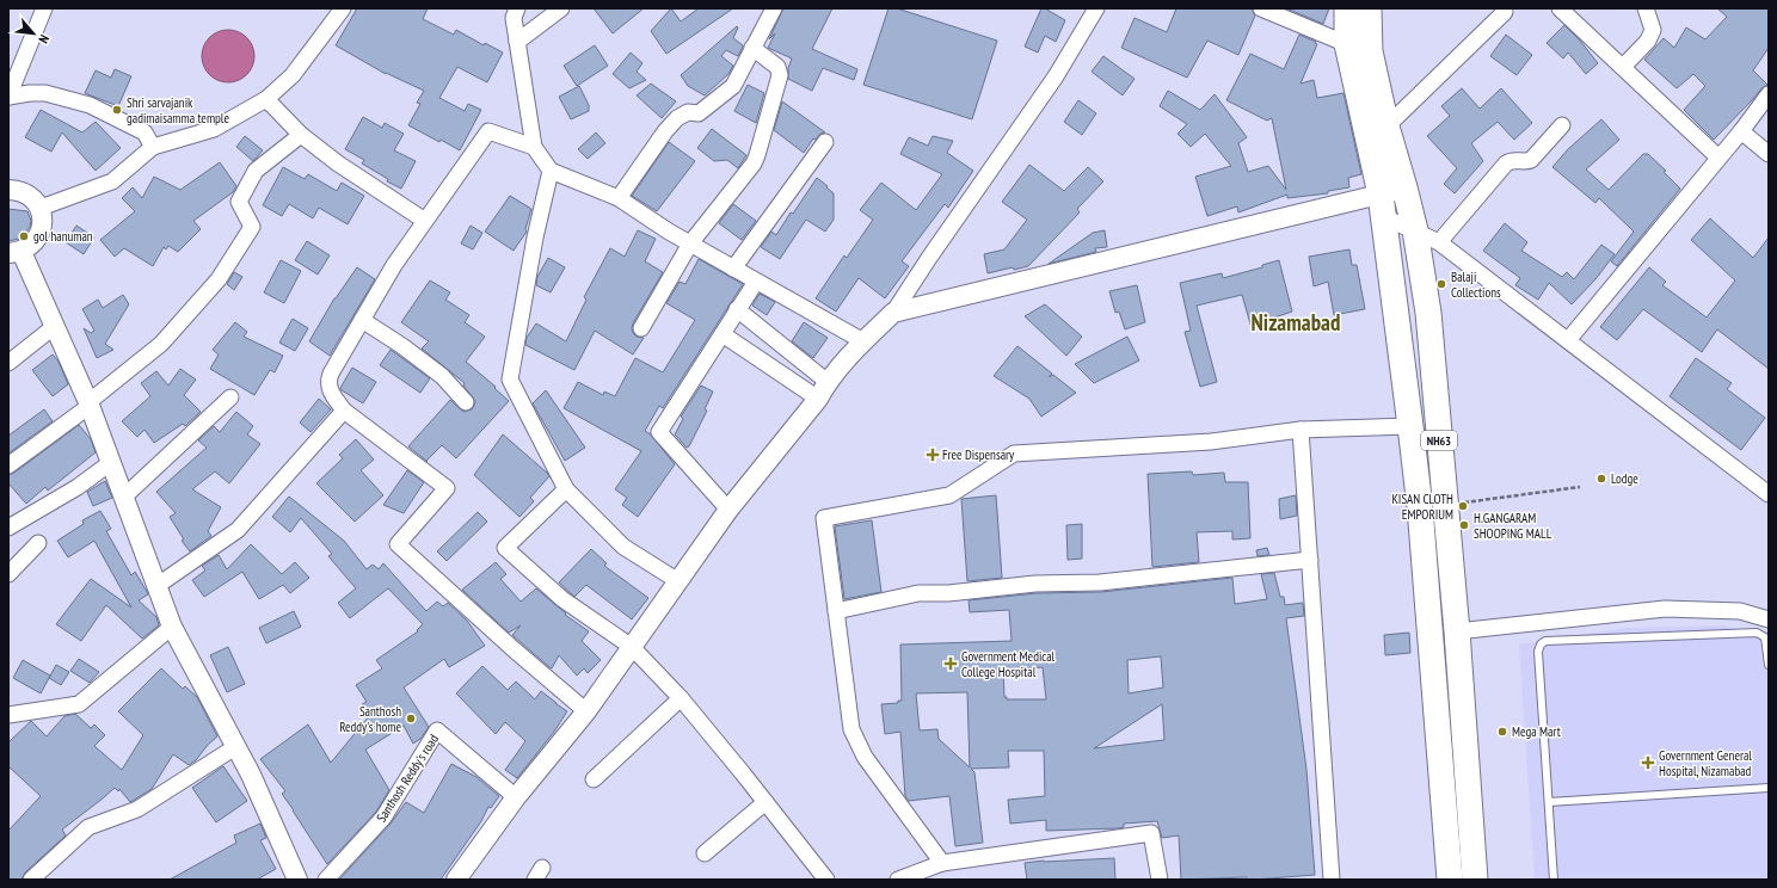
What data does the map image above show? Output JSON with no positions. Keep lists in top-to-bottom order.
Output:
{
  "streets": {
    "highway": ["NH63"],
    "street": ["Santhosh Reddy's road"]
  },
  "districts": ["Nizamabad"],
  "places": {
    "other": [
      "Shri sarvajanik gadimaisamma temple",
      "gol hanuman",
      "Balaji Collections",
      "Lodge",
      "KISAN CLOTH EMPORIUM",
      "H.GANGARAM SHOOPING MALL",
      "Santhosh Reddy's home",
      "Mega Mart"
    ],
    "health": ["Free Dispensary", "Government Medical College Hospital", "Government General Hospital, Nizamabad"]
  },
  "north": "bottom right"
}
